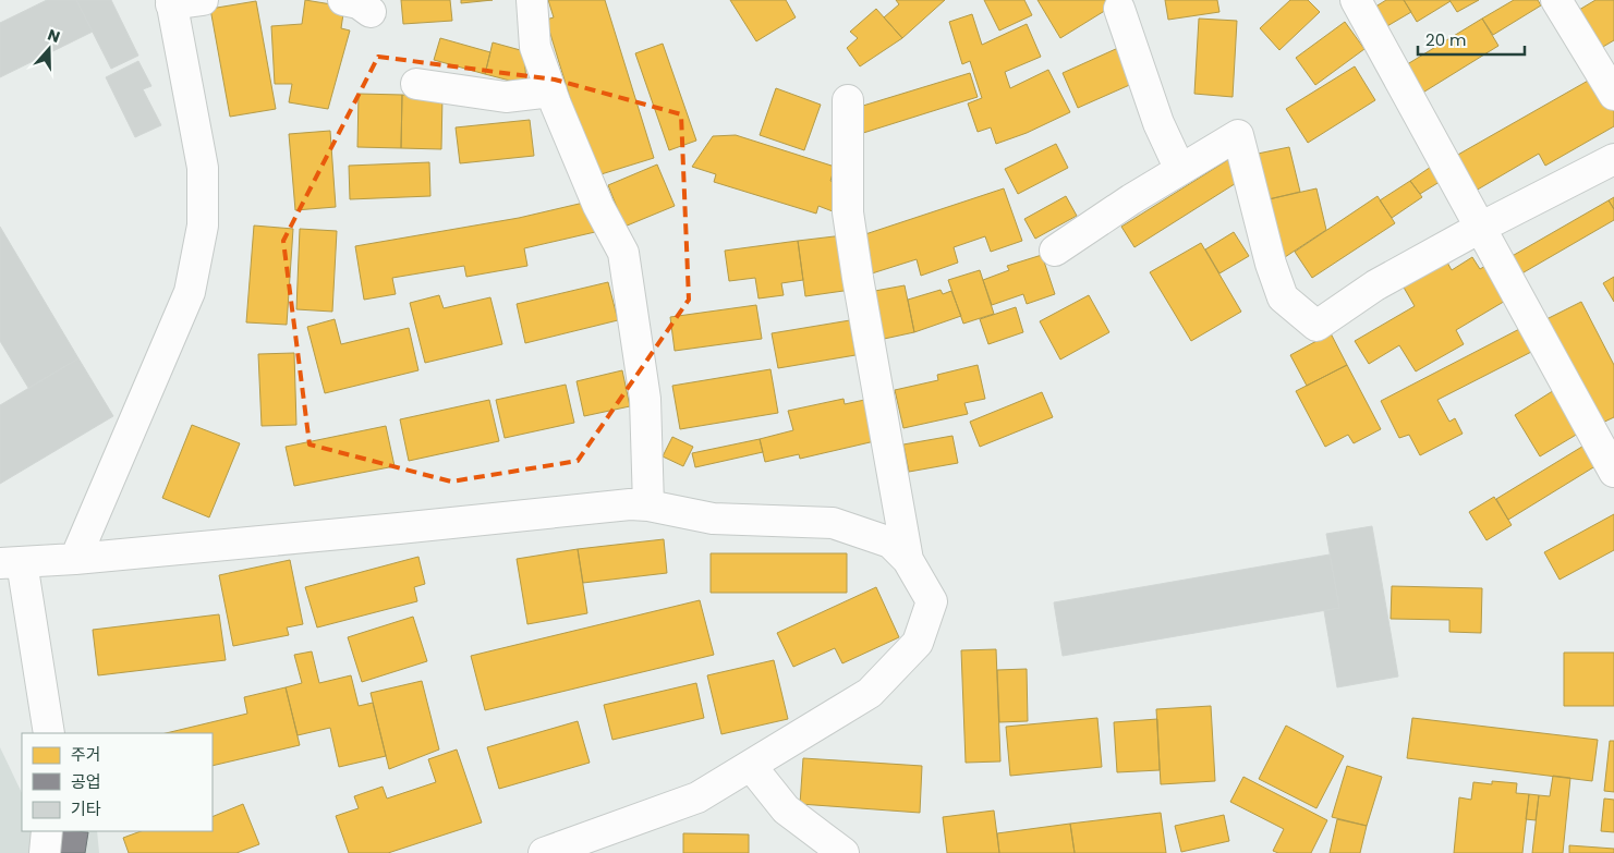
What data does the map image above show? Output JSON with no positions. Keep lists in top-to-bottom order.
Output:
{
  "legend": ["주거", "공업", "기타"],
  "scale_bar": "20 m",
  "north": "top"
}
